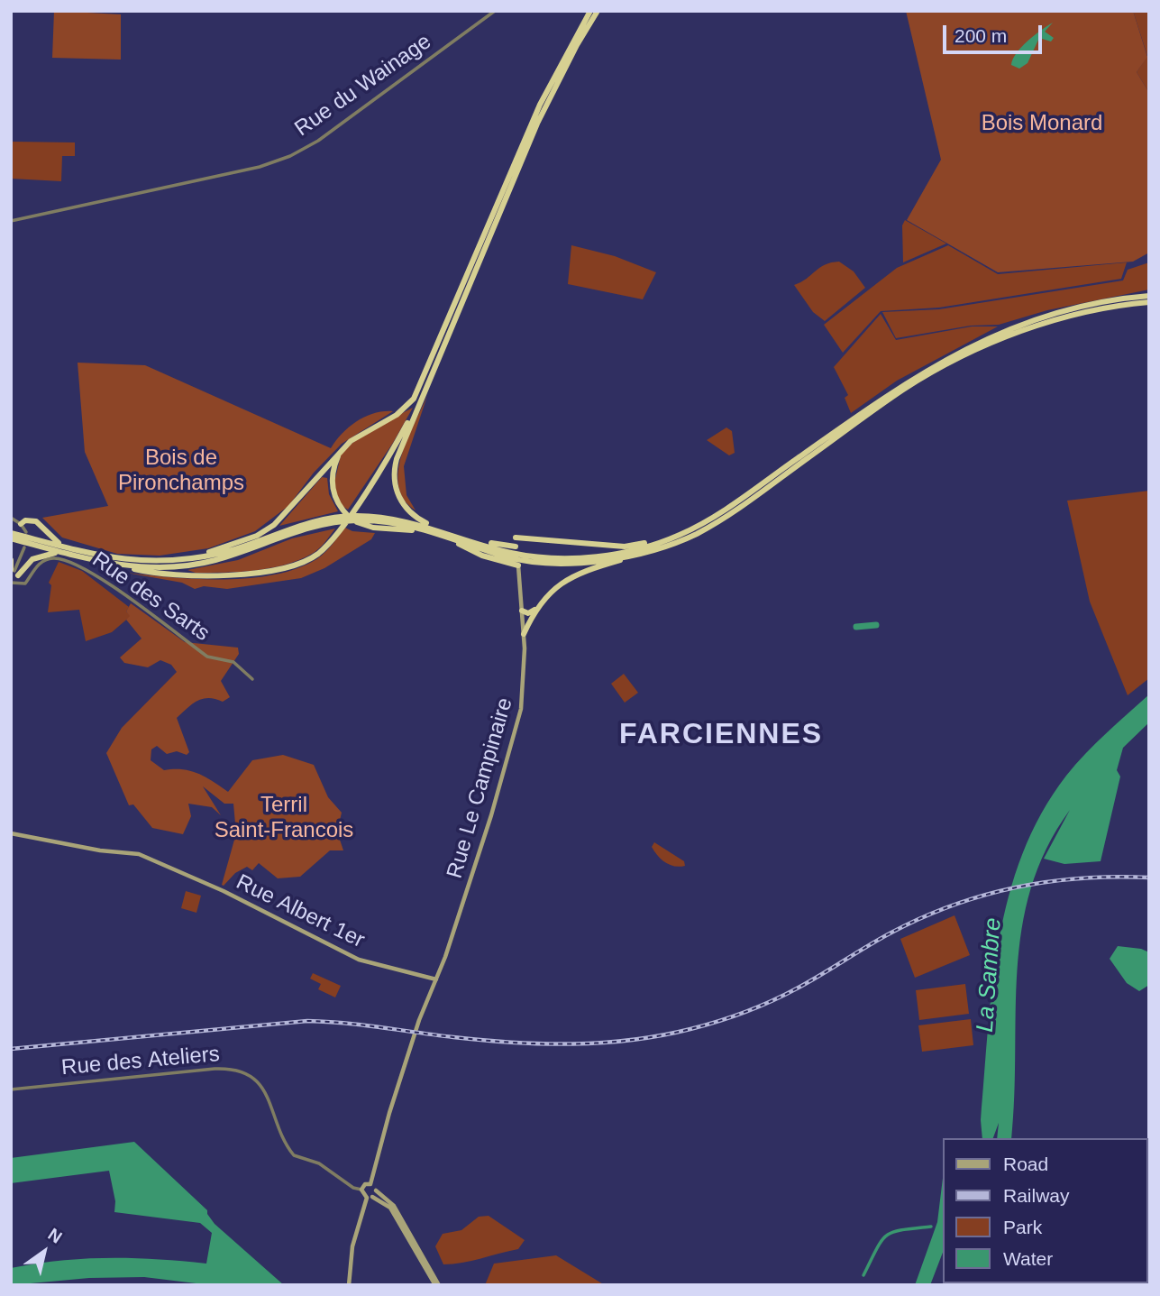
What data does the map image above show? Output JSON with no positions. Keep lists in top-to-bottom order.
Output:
{
  "streets": {
    "main road": ["Rue Le Campinaire", "Rue Albert 1er"],
    "street": ["Rue du Wainage", "Rue des Sarts", "Rue des Ateliers"]
  },
  "crossings": [
    ["Rue Le Campinaire", "Rue Albert 1er"]
  ],
  "districts": ["FARCIENNES"],
  "water": ["La Sambre"],
  "parks": ["Bois Monard", "Bois de Pironchamps", "Terril Saint-Francois"],
  "legend": [
    "Road",
    "Railway",
    "Park",
    "Water"
  ],
  "scale_bar": "200 m",
  "north": "top right"
}
